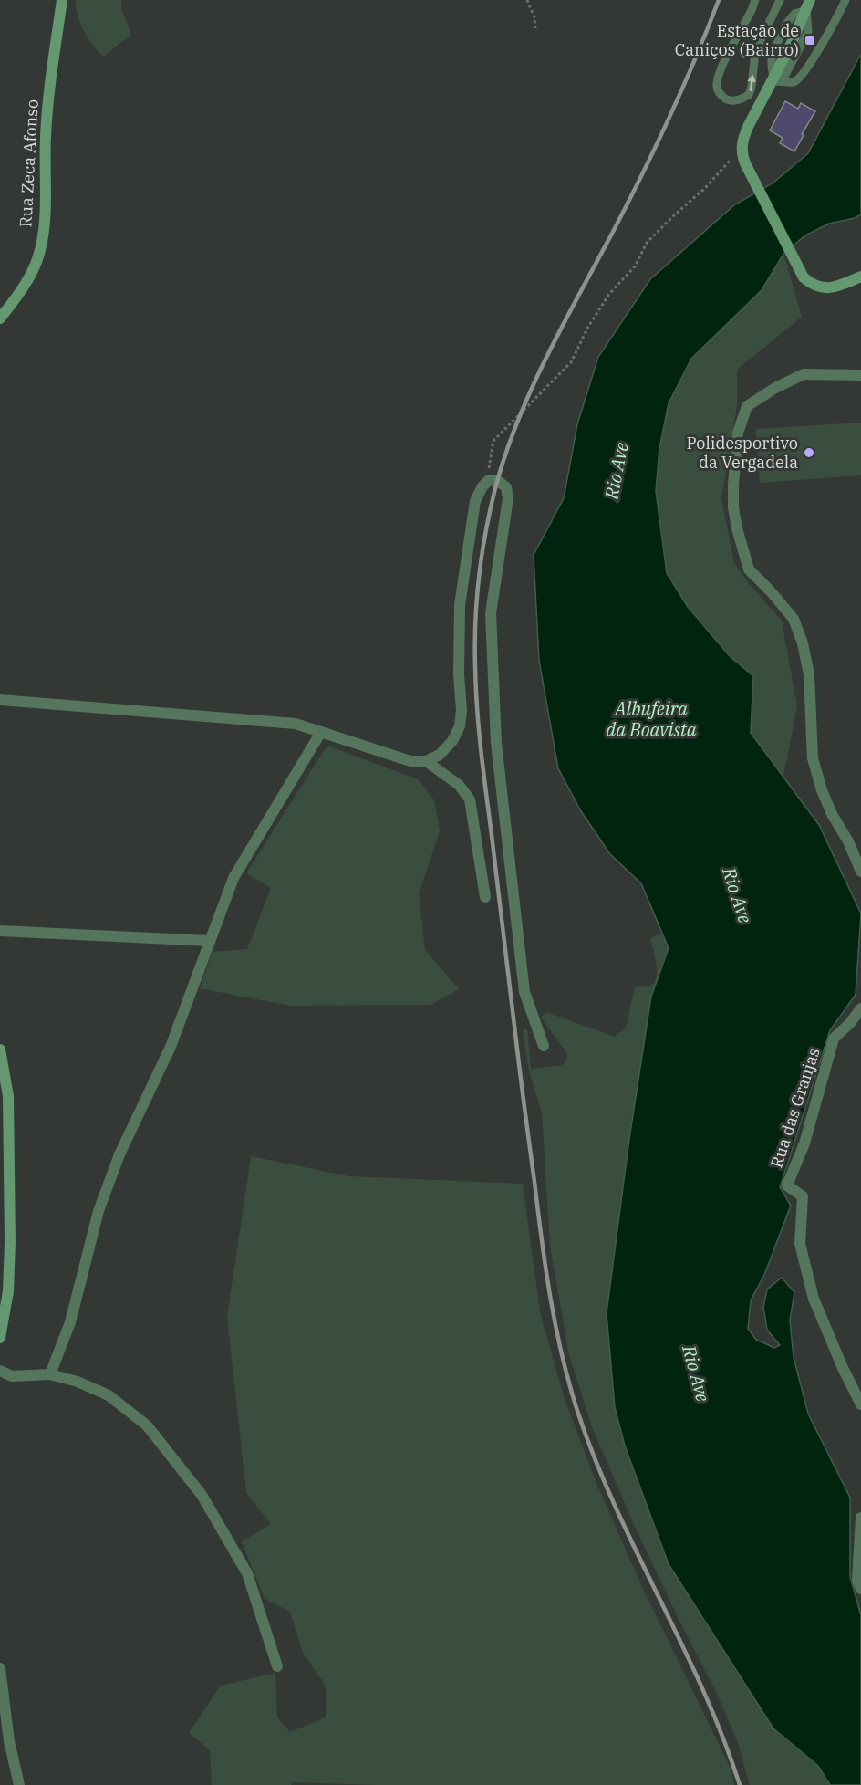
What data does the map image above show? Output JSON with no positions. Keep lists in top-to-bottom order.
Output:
{
  "streets": {
    "street": ["Rua Zeca Afonso", "Rua das Granjas"]
  },
  "water": ["Rio Ave", "Albufeira da Boavista"],
  "places": {
    "transit": ["Estação de Caniços (Bairro)"],
    "other": ["Polidesportivo da Vergadela"]
  }
}
